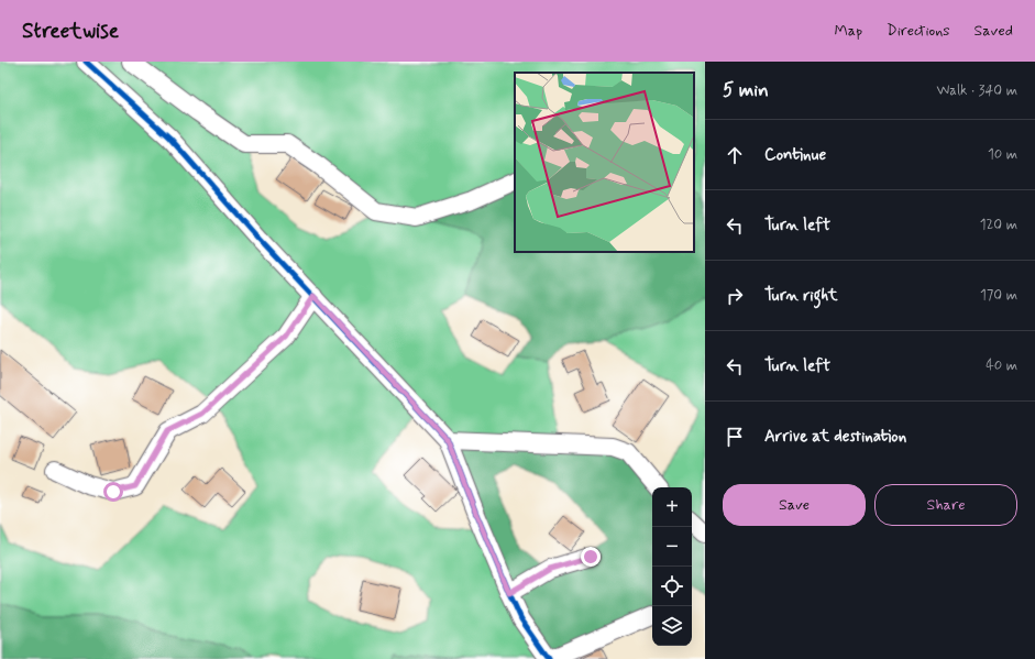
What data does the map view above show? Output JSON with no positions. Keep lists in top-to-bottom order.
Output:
{
  "page": {
    "header": "Streetwise",
    "nav": ["Map", "Directions", "Saved"],
    "heading": ["5 min", "Walk · 340 m"],
    "list": [
      ["Continue", "10 m"],
      ["Turn left", "120 m"],
      ["Turn right", "170 m"],
      ["Turn left", "40 m"],
      "Arrive at destination"
    ],
    "buttons": ["Save", "Share"],
    "map_buttons": ["+", "−"]
  }
}
